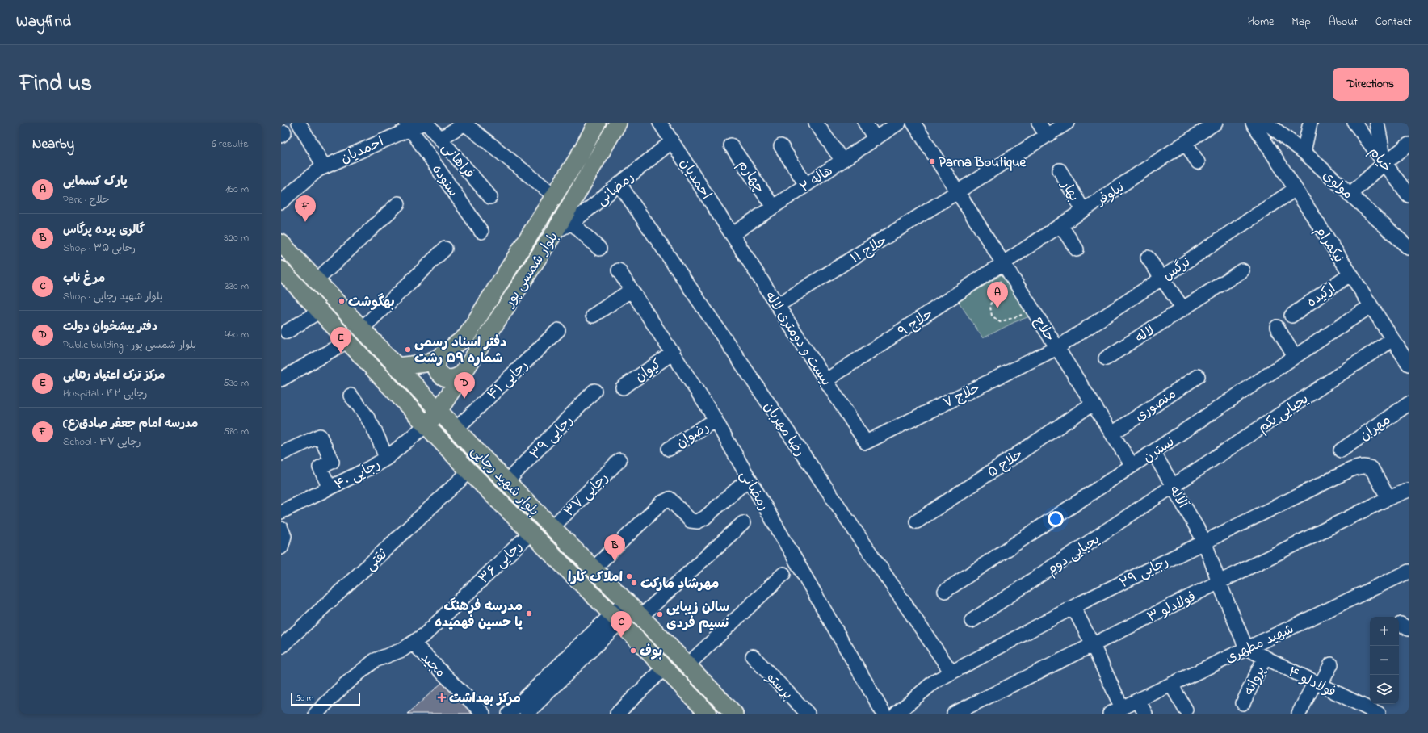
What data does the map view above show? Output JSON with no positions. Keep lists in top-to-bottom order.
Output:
{
  "streets": {
    "main road": ["بلوار شمسی پور", "بلوار شهید رجایی"],
    "street": [
      "احمدیان",
      "خیام",
      "فراهانی",
      "چهارم",
      "هاله ۲",
      "ستوده",
      "مولوی",
      "رمضانی",
      "بهار",
      "نیلوفر",
      "نیکمرام",
      "حلاج ۱۱",
      "نرگس",
      "ارکیده",
      "حلاج ۹",
      "حلاج",
      "لاله",
      "بیست و دومتری لاله",
      "کیوان",
      "رجایی ۴۱",
      "حلاج ۷",
      "منصوری",
      "یحیایی یکم",
      "مهران",
      "رضا مهربان",
      "رضوان",
      "رجایی ۳۹",
      "نسترن",
      "حلاج ۵",
      "رجایی ۴۰",
      "رجایی ۳۷",
      "آلاله",
      "یحیایی دوم",
      "ثقتی",
      "رجایی ۳۶",
      "رجایی ۲۹",
      "فولادلو ۳",
      "شهید مطهری",
      "مجید",
      "پروانه",
      "فولادلو ۴",
      "پرستو"
    ]
  },
  "crossings": [
    ["احمدیان", "هاله ۲"],
    ["احمدیان", "ستوده"],
    ["احمدیان", "رمضانی"],
    ["احمدیان", "بیست و دومتری لاله"],
    ["چهارم", "هاله ۲"],
    ["هاله ۲", "بیست و دومتری لاله"],
    ["رمضانی", "بلوار شمسی پور"],
    ["رمضانی", "کیوان"],
    ["رمضانی", "رضا مهربان"],
    ["رمضانی", "رضوان"],
    ["بهار", "نیلوفر"],
    ["نیلوفر", "حلاج ۹"],
    ["نیلوفر", "حلاج"],
    ["نیکمرام", "نرگس"],
    ["نیکمرام", "ارکیده"],
    ["نیکمرام", "یحیایی یکم"],
    ["نیکمرام", "نسترن"],
    ["حلاج ۱۱", "حلاج"],
    ["حلاج ۱۱", "بیست و دومتری لاله"],
    ["نرگس", "حلاج"],
    ["نرگس", "حلاج ۷"],
    ["بلوار شمسی پور", "رجایی ۴۰"],
    ["بلوار شمسی پور", "بلوار شهید رجایی"],
    ["حلاج ۹", "حلاج"],
    ["حلاج ۹", "بیست و دومتری لاله"],
    ["حلاج", "حلاج ۷"],
    ["حلاج", "منصوری"],
    ["حلاج", "نسترن"],
    ["حلاج", "حلاج ۵"],
    ["بیست و دومتری لاله", "حلاج ۷"],
    ["رجایی ۴۱", "بلوار شهید رجایی"],
    ["یحیایی یکم", "آلاله"],
    ["یحیایی یکم", "یحیایی دوم"],
    ["رضا مهربان", "رجایی ۲۹"],
    ["رجایی ۳۹", "بلوار شهید رجایی"],
    ["نسترن", "آلاله"],
    ["رجایی ۴۰", "بلوار شهید رجایی"],
    ["بلوار شهید رجایی", "رجایی ۳۷"],
    ["بلوار شهید رجایی", "ثقتی"],
    ["بلوار شهید رجایی", "رجایی ۳۶"],
    ["آلاله", "یحیایی دوم"],
    ["آلاله", "رجایی ۲۹"],
    ["آلاله", "فولادلو ۳"],
    ["آلاله", "شهید مطهری"],
    ["آلاله", "فولادلو ۴"],
    ["رجایی ۳۶", "مجید"],
    ["رجایی ۲۹", "فولادلو ۳"],
    ["شهید مطهری", "فولادلو ۴"],
    ["پروانه", "فولادلو ۴"]
  ],
  "places": {
    "other": [
      "Parna Boutique",
      "بهگوشت",
      "دفتر اسناد رسمی شماره ۵۹ رشت",
      "املاک کارا",
      "مهرشاد مارکت",
      "مدرسه فرهنگ یا حسین فهمیده",
      "سالن زیبایی نسیم فردی",
      "بوف"
    ],
    "health": ["مرکز بهداشت"]
  },
  "scale_bar": "50 m",
  "page": {
    "header": "Wayfind",
    "nav": [
      "Home",
      "Map",
      "About",
      "Contact"
    ],
    "title": "Find us",
    "buttons": "Directions",
    "heading": ["Nearby", "6 results"],
    "list": [
      {
        "mark": "A",
        "name": "پارک کسمایی",
        "note": "Park · حلاج",
        "value": "160 m"
      },
      {
        "mark": "B",
        "name": "گالری پرده پرگاس",
        "note": "Shop · رجایی ۳۵",
        "value": "320 m"
      },
      {
        "mark": "C",
        "name": "مرغ ناب",
        "note": "Shop · بلوار شهید رجایی",
        "value": "330 m"
      },
      {
        "mark": "D",
        "name": "دفتر پیشخوان دولت",
        "note": "Public building · بلوار شمسی پور",
        "value": "440 m"
      },
      {
        "mark": "E",
        "name": "مرکز ترک اعتیاد رهایی",
        "note": "Hospital · رجایی ۴۲",
        "value": "530 m"
      },
      {
        "mark": "F",
        "name": "مدرسه امام جعفر صادق(ع)",
        "note": "School · رجایی ۴۷",
        "value": "580 m"
      }
    ],
    "pins": [
      "F",
      "A",
      "E",
      "D",
      "B",
      "C"
    ],
    "map_buttons": ["+", "−"],
    "scale": "50 m"
  }
}
